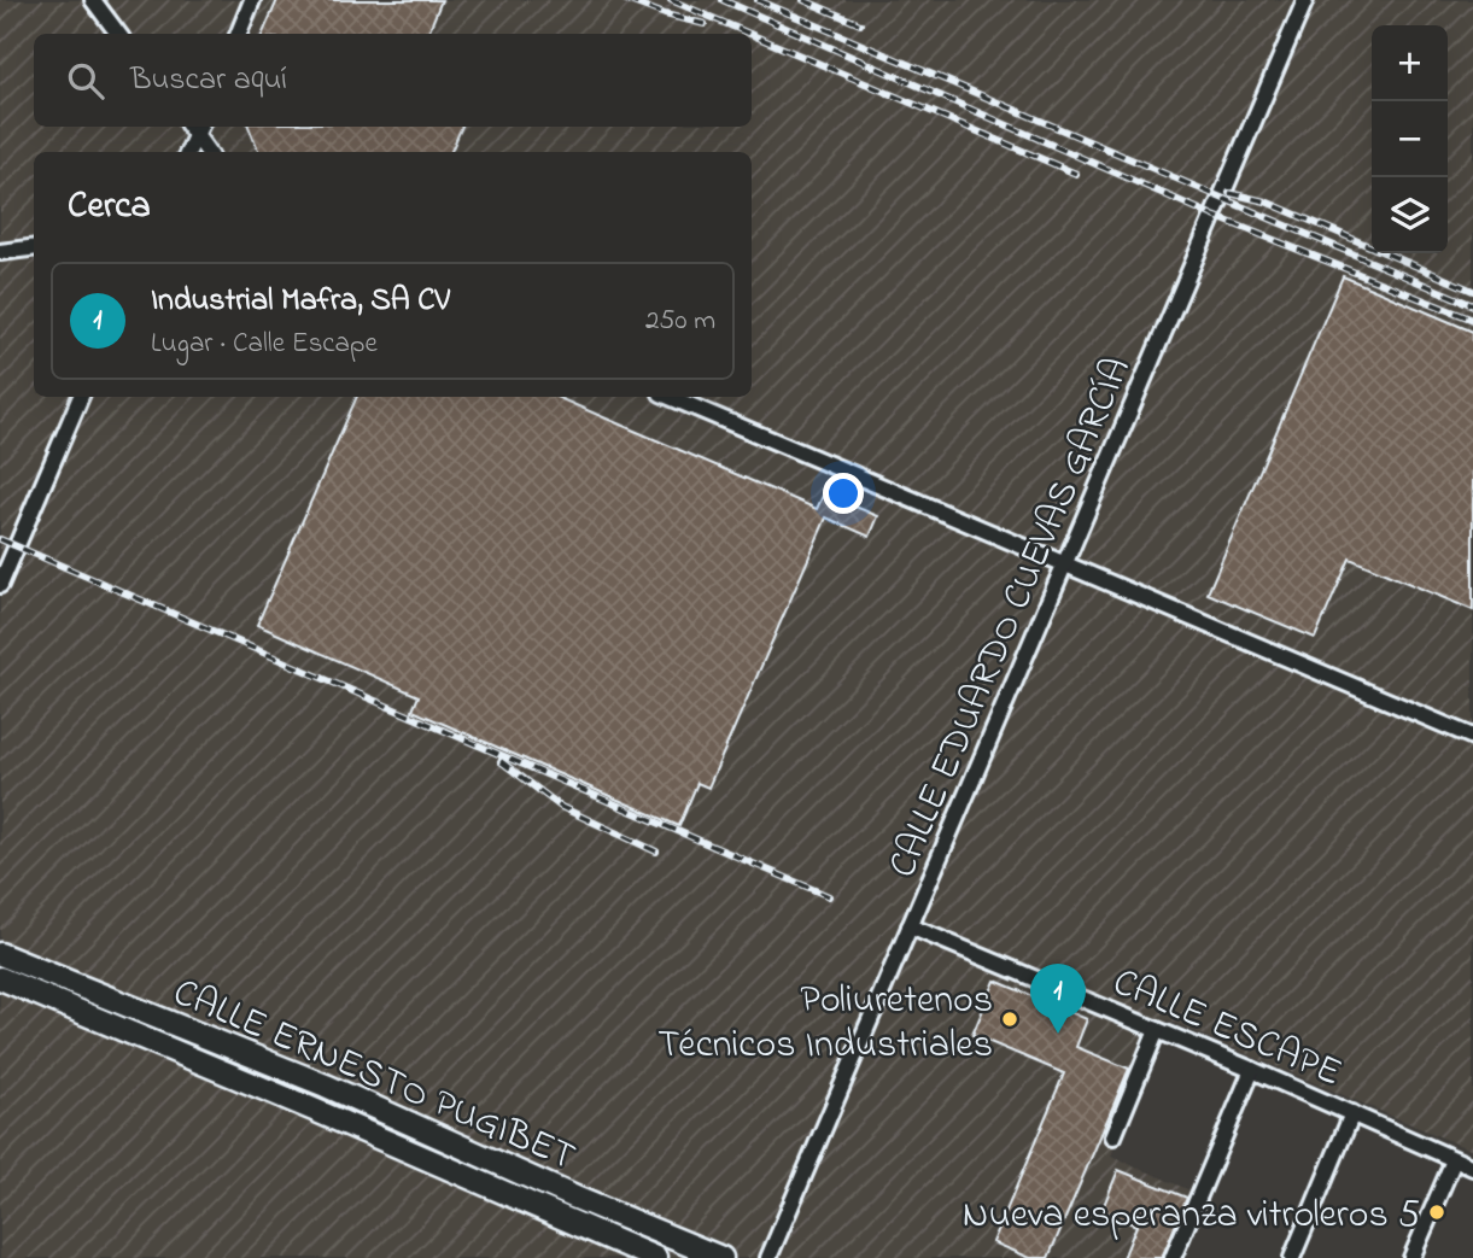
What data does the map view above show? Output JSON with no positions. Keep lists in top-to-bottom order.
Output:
{
  "streets": {
    "street": ["CALLE EDUARDO CUEVAS GARCÍA", "CALLE ESCAPE", "CALLE ERNESTO PUGIBET"]
  },
  "crossings": [
    ["CALLE EDUARDO CUEVAS GARCÍA", "CALLE ESCAPE"]
  ],
  "places": ["Poliuretenos Técnicos Industriales", "Nueva esperanza vitroleros 5"],
  "page": {
    "map_buttons": ["+", "−"],
    "search": "Buscar aquí",
    "heading": "Cerca",
    "list": [
      {
        "mark": "1",
        "name": "Industrial Mafra, SA CV",
        "note": "Lugar · Calle Escape",
        "value": "250 m"
      }
    ],
    "pins": "1"
  }
}
